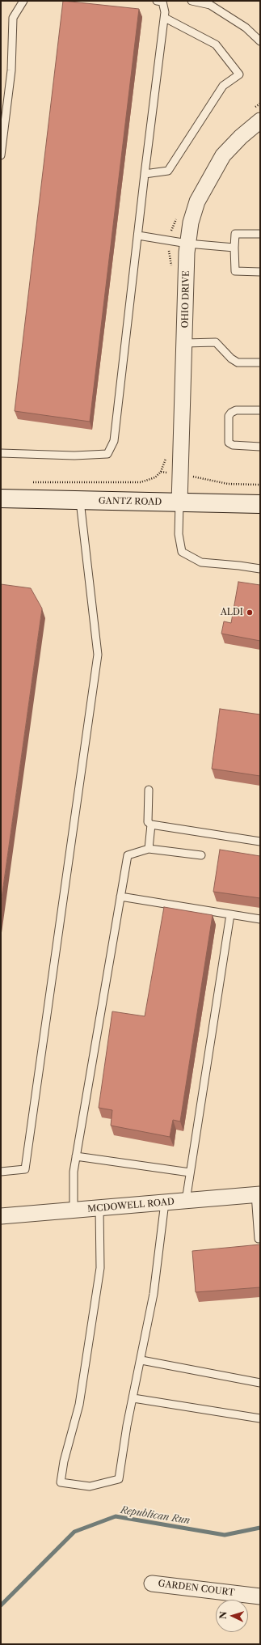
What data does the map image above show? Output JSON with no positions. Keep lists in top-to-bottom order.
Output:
{
  "streets": {
    "main road": ["GANTZ ROAD"],
    "street": ["OHIO DRIVE", "MCDOWELL ROAD", "GARDEN COURT"]
  },
  "crossings": [
    ["OHIO DRIVE", "GANTZ ROAD"]
  ],
  "water": ["Republican Run"],
  "places": ["ALDI"],
  "north": "left"
}
